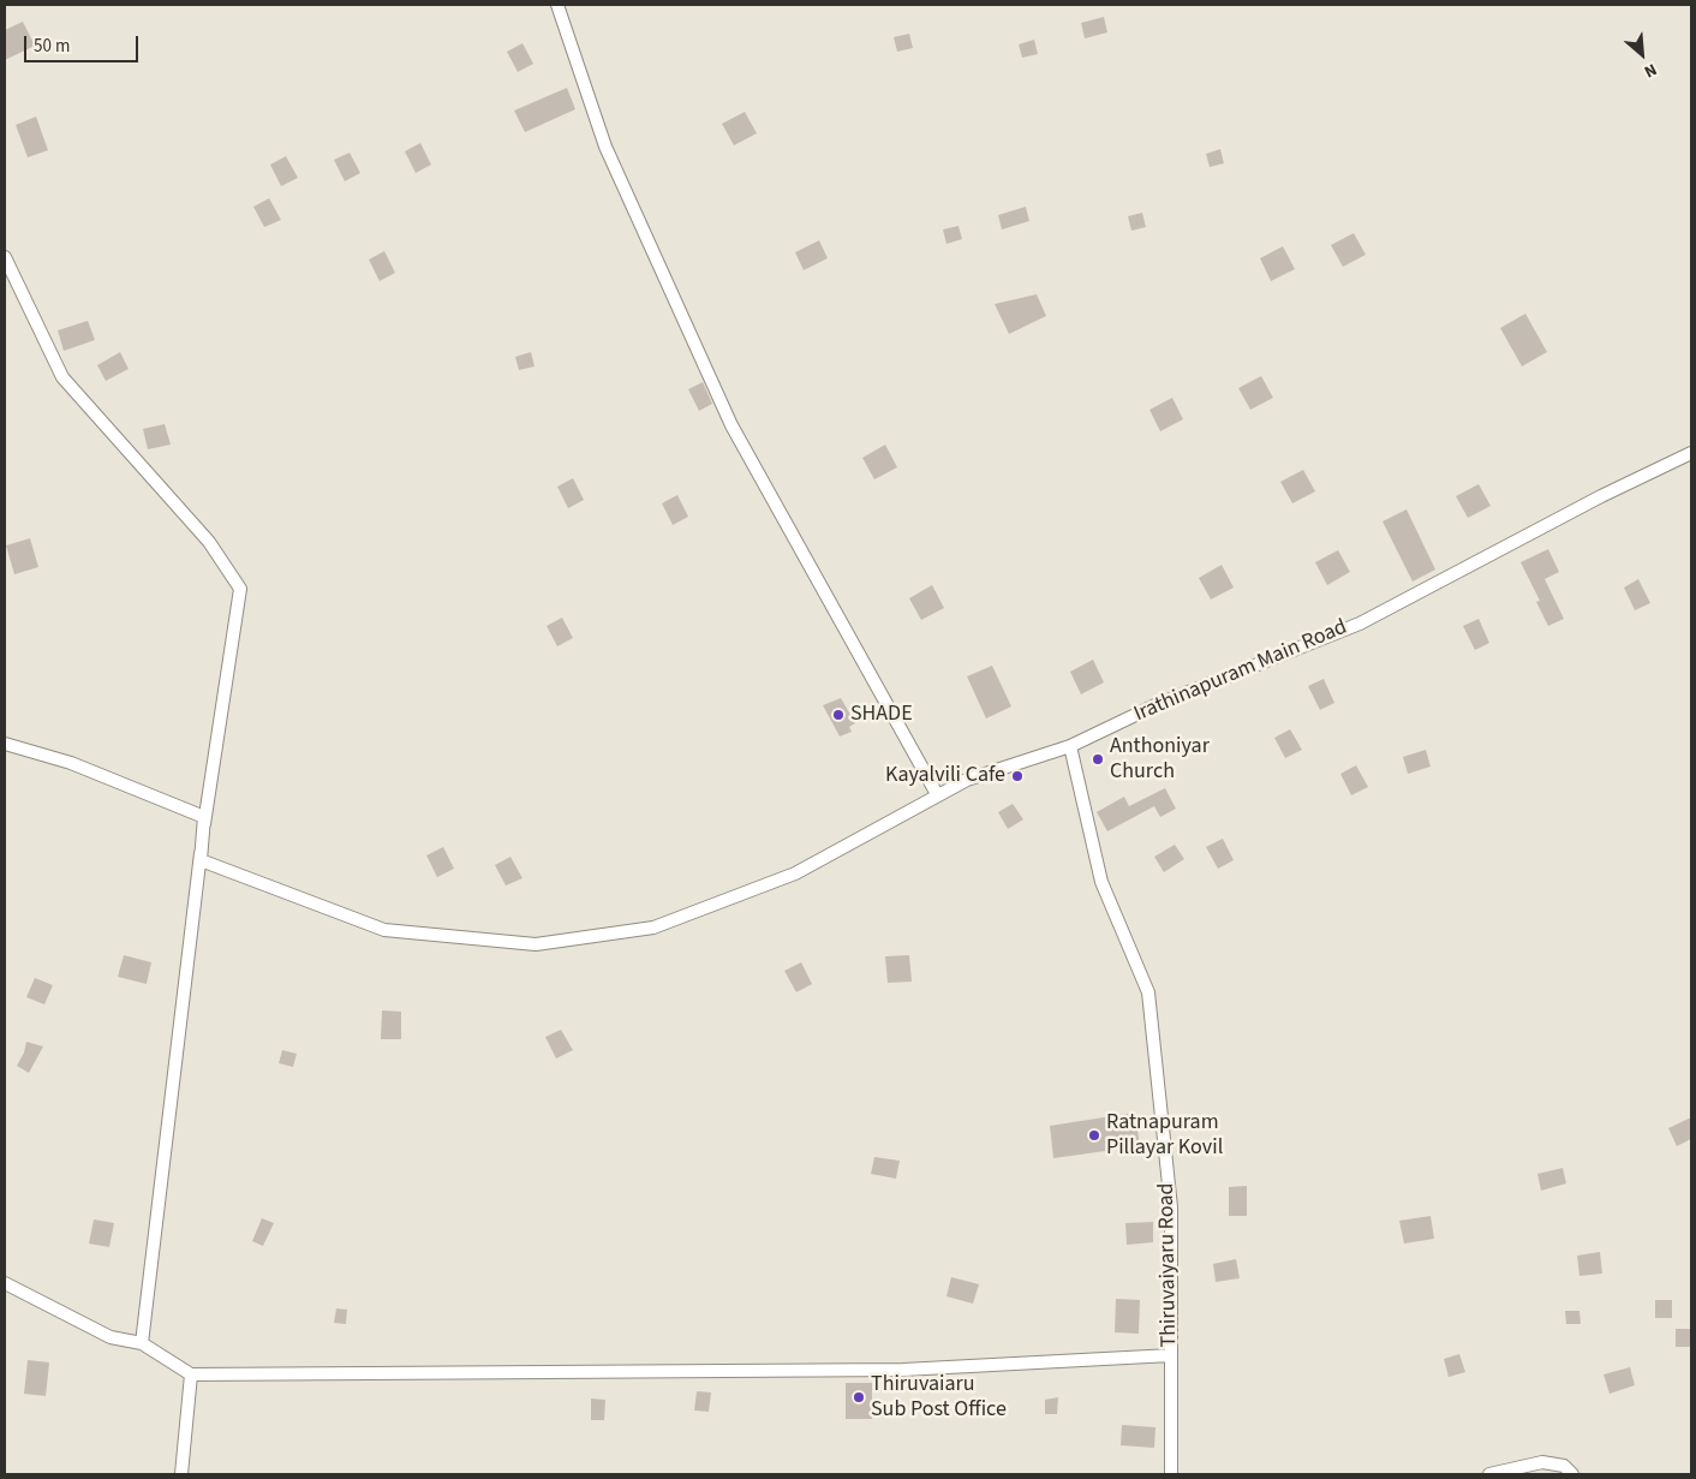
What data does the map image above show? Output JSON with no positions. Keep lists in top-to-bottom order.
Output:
{
  "streets": {
    "street": ["Irathinapuram Main Road", "Thiruvaiyaru Road"]
  },
  "crossings": [
    ["Irathinapuram Main Road", "Thiruvaiyaru Road"]
  ],
  "places": [
    "SHADE",
    "Anthoniyar Church",
    "Kayalvili Cafe",
    "Ratnapuram Pillayar Kovil",
    "Thiruvaiaru Sub Post Office"
  ],
  "scale_bar": "50 m",
  "north": "bottom right"
}
